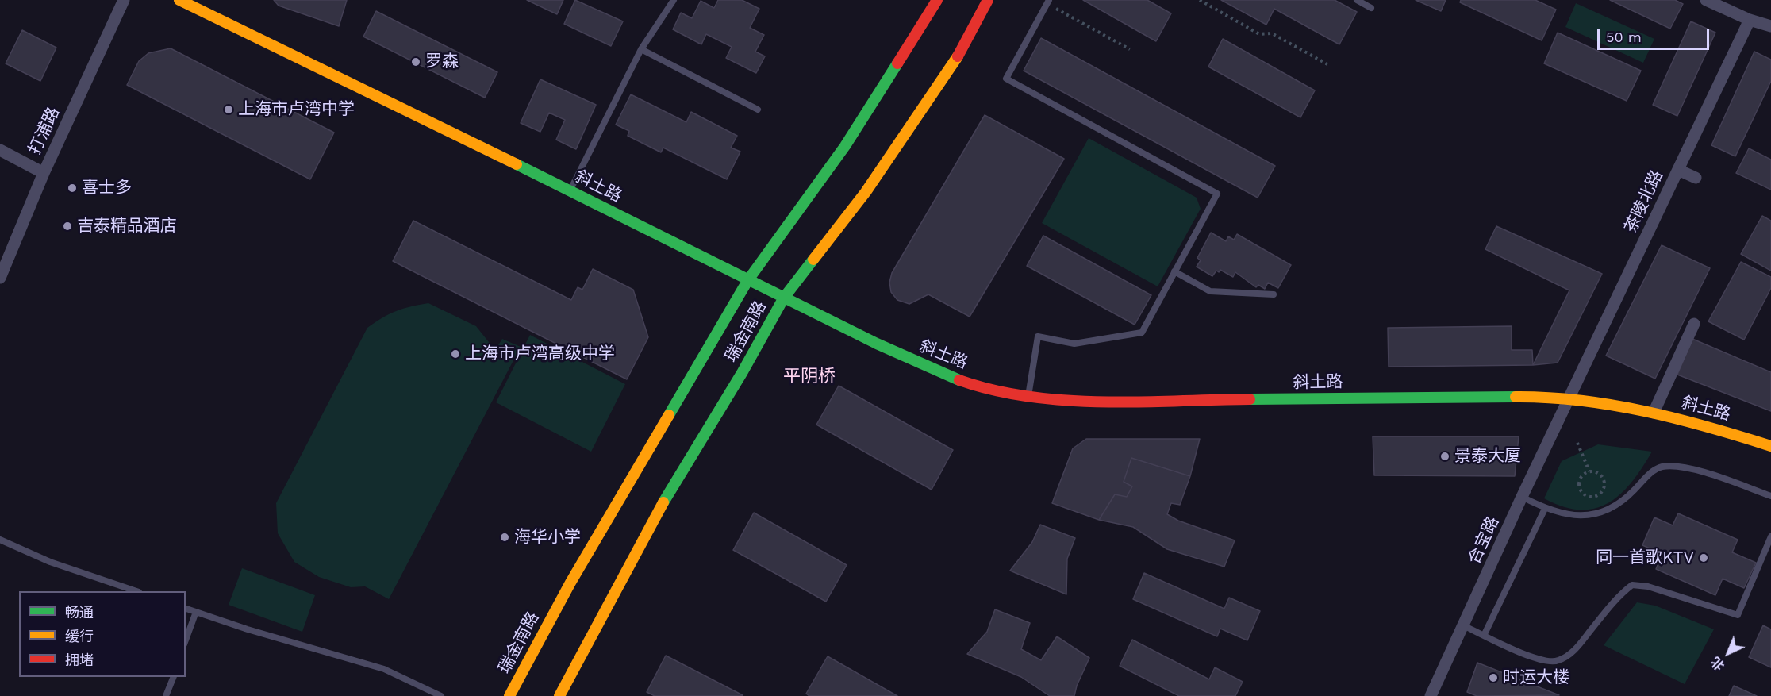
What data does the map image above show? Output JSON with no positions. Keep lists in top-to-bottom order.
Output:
{
  "streets": {
    "main road": ["斜土路", "瑞金南路"],
    "street": ["打浦路", "茶陵北路", "合宝路"]
  },
  "crossings": [
    ["斜土路", "茶陵北路"],
    ["斜土路", "瑞金南路"],
    ["斜土路", "合宝路"],
    ["茶陵北路", "合宝路"]
  ],
  "districts": ["平阴桥"],
  "places": [
    "罗森",
    "上海市卢湾中学",
    "喜士多",
    "吉泰精品酒店",
    "上海市卢湾高级中学",
    "景泰大厦",
    "海华小学",
    "同一首歌KTV",
    "时运大楼"
  ],
  "legend": ["畅通", "缓行", "拥堵"],
  "scale_bar": "50 m",
  "north": "bottom left"
}
